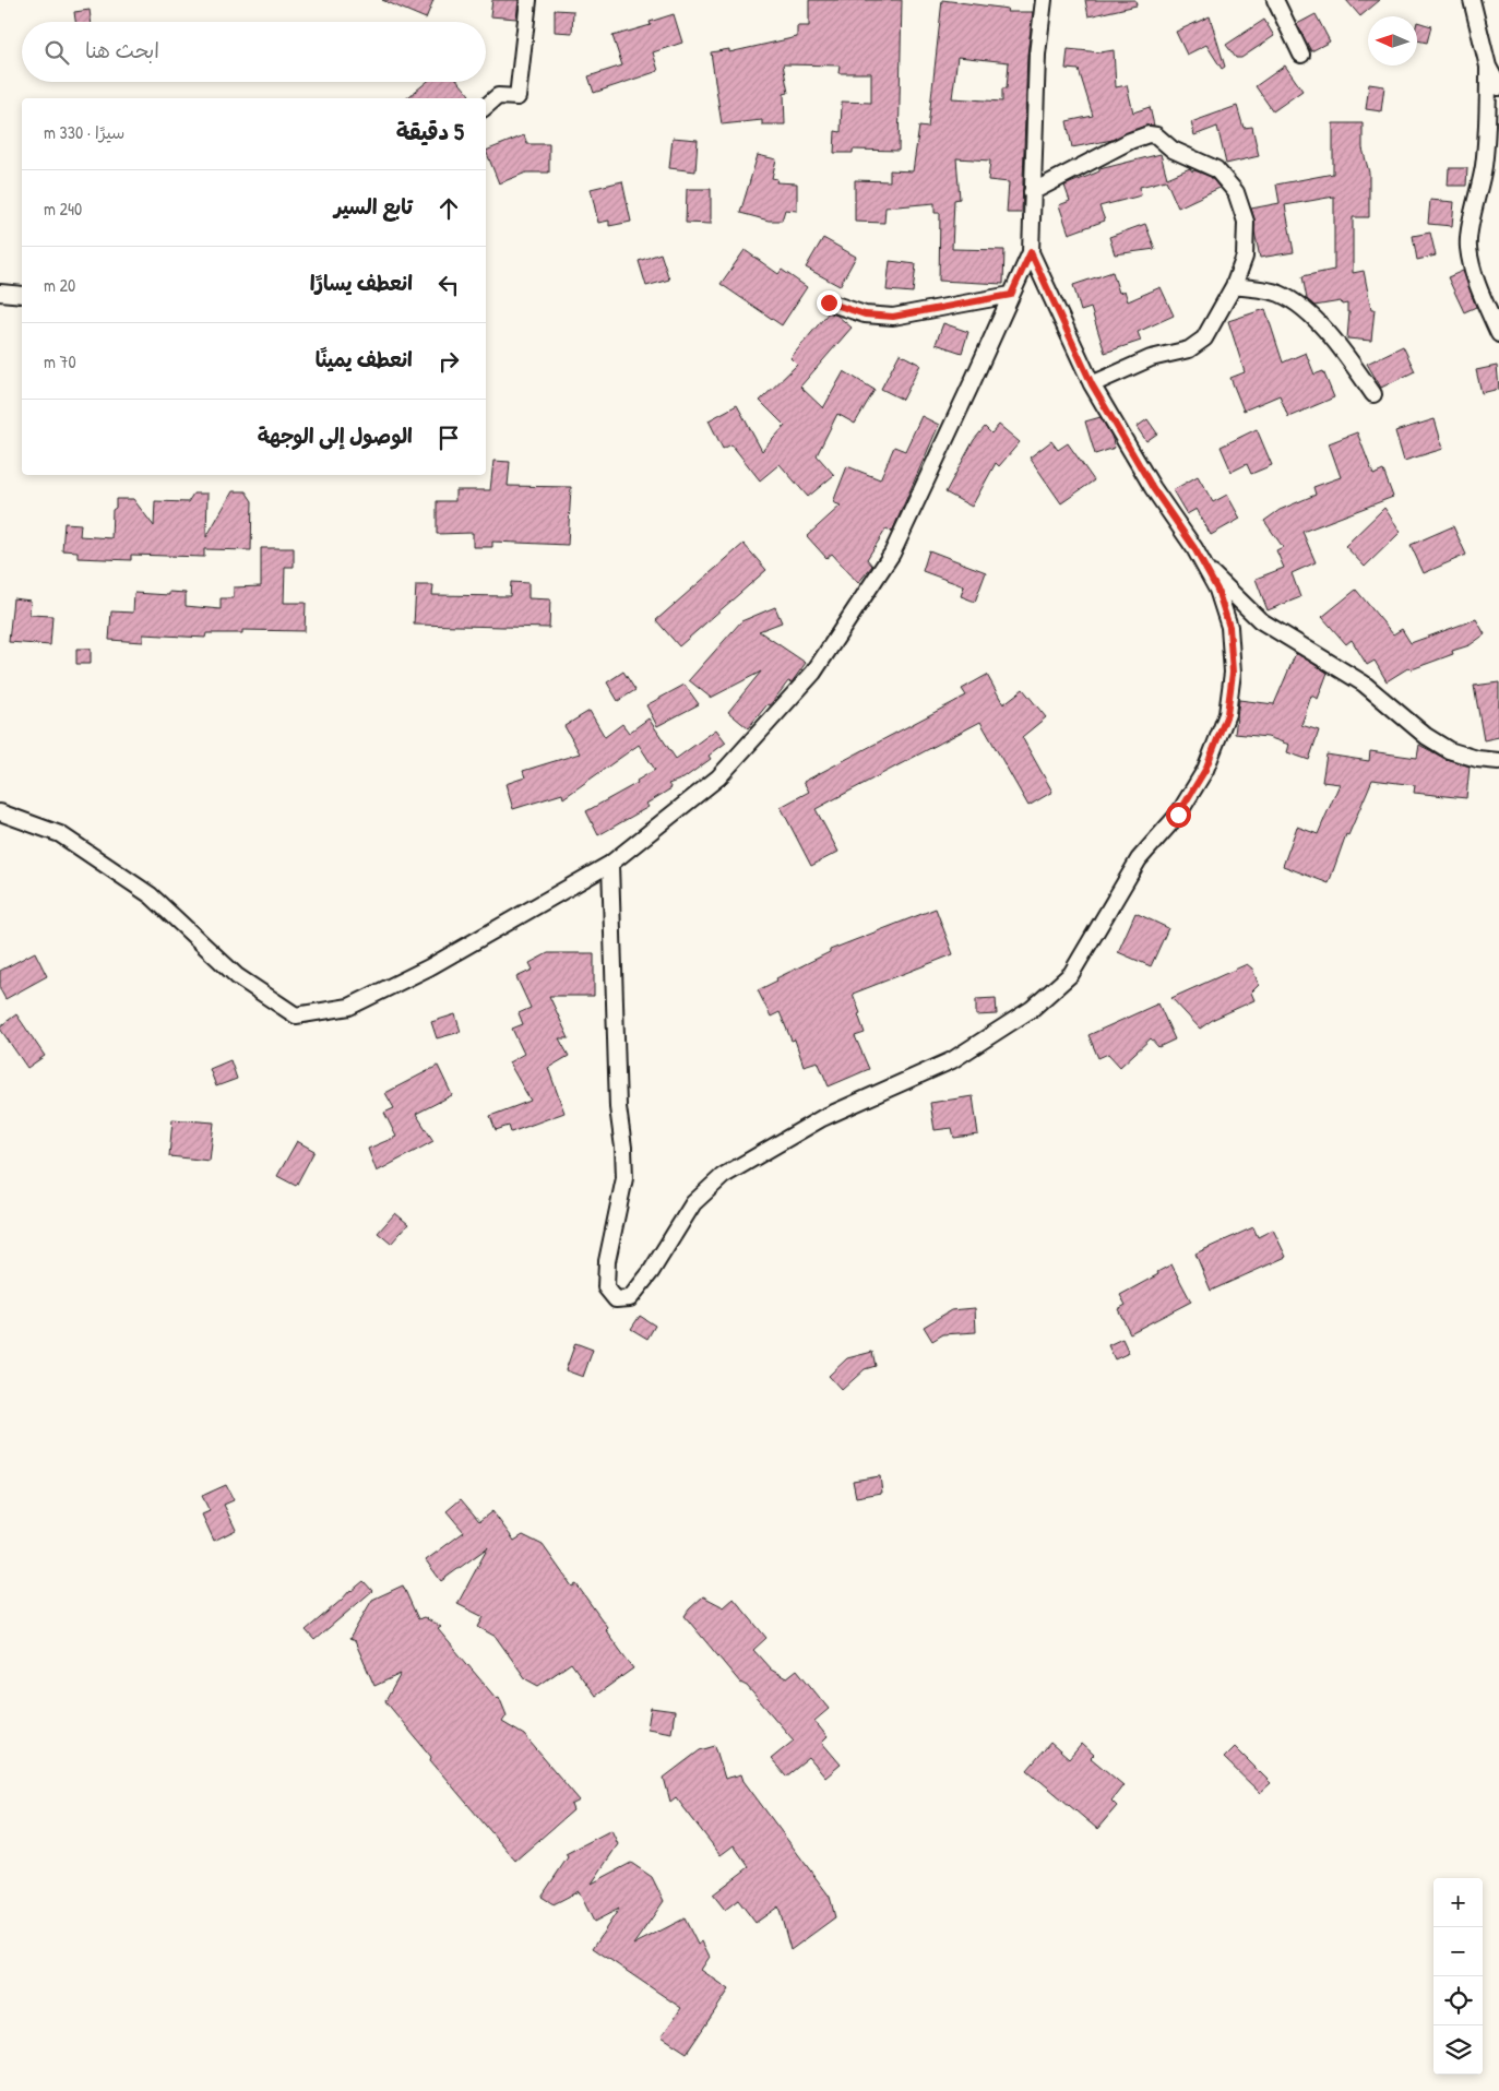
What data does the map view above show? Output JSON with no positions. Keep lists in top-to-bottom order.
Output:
{
  "north": "left",
  "page": {
    "search": "ابحث هنا",
    "heading": ["5 دقيقة", "سيرًا · 330 m"],
    "list": [
      ["تابع السير", "240 m"],
      ["انعطف يسارًا", "20 m"],
      ["انعطف يمينًا", "70 m"],
      "الوصول إلى الوجهة"
    ],
    "map_buttons": ["+", "−"]
  }
}
